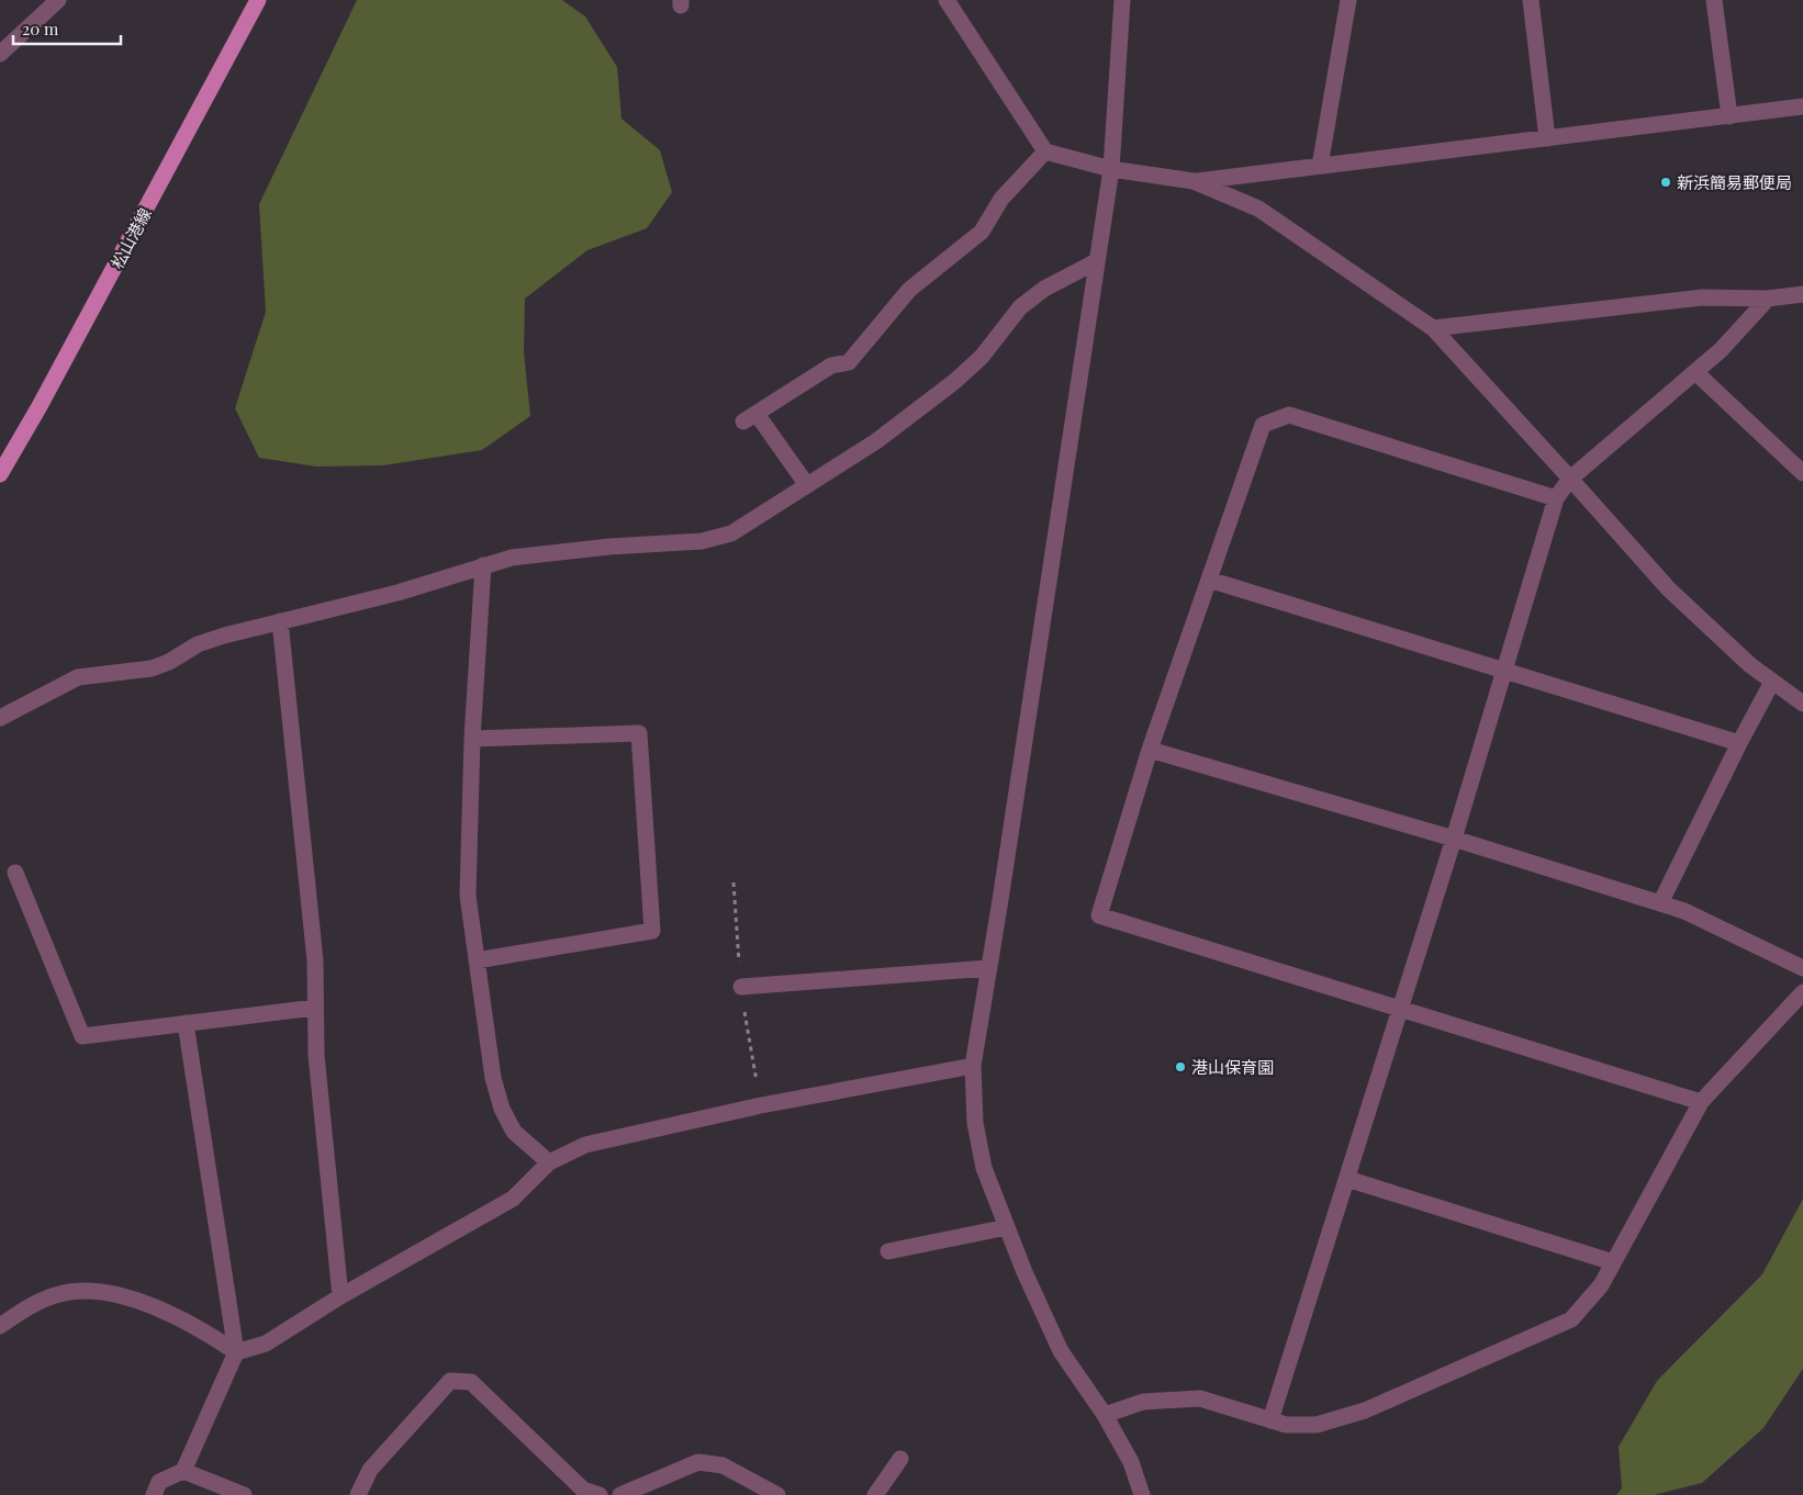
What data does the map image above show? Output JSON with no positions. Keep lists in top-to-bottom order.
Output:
{
  "streets": {
    "main road": ["松山港線"]
  },
  "places": ["新浜簡易郵便局", "港山保育園"],
  "scale_bar": "20 m"
}
